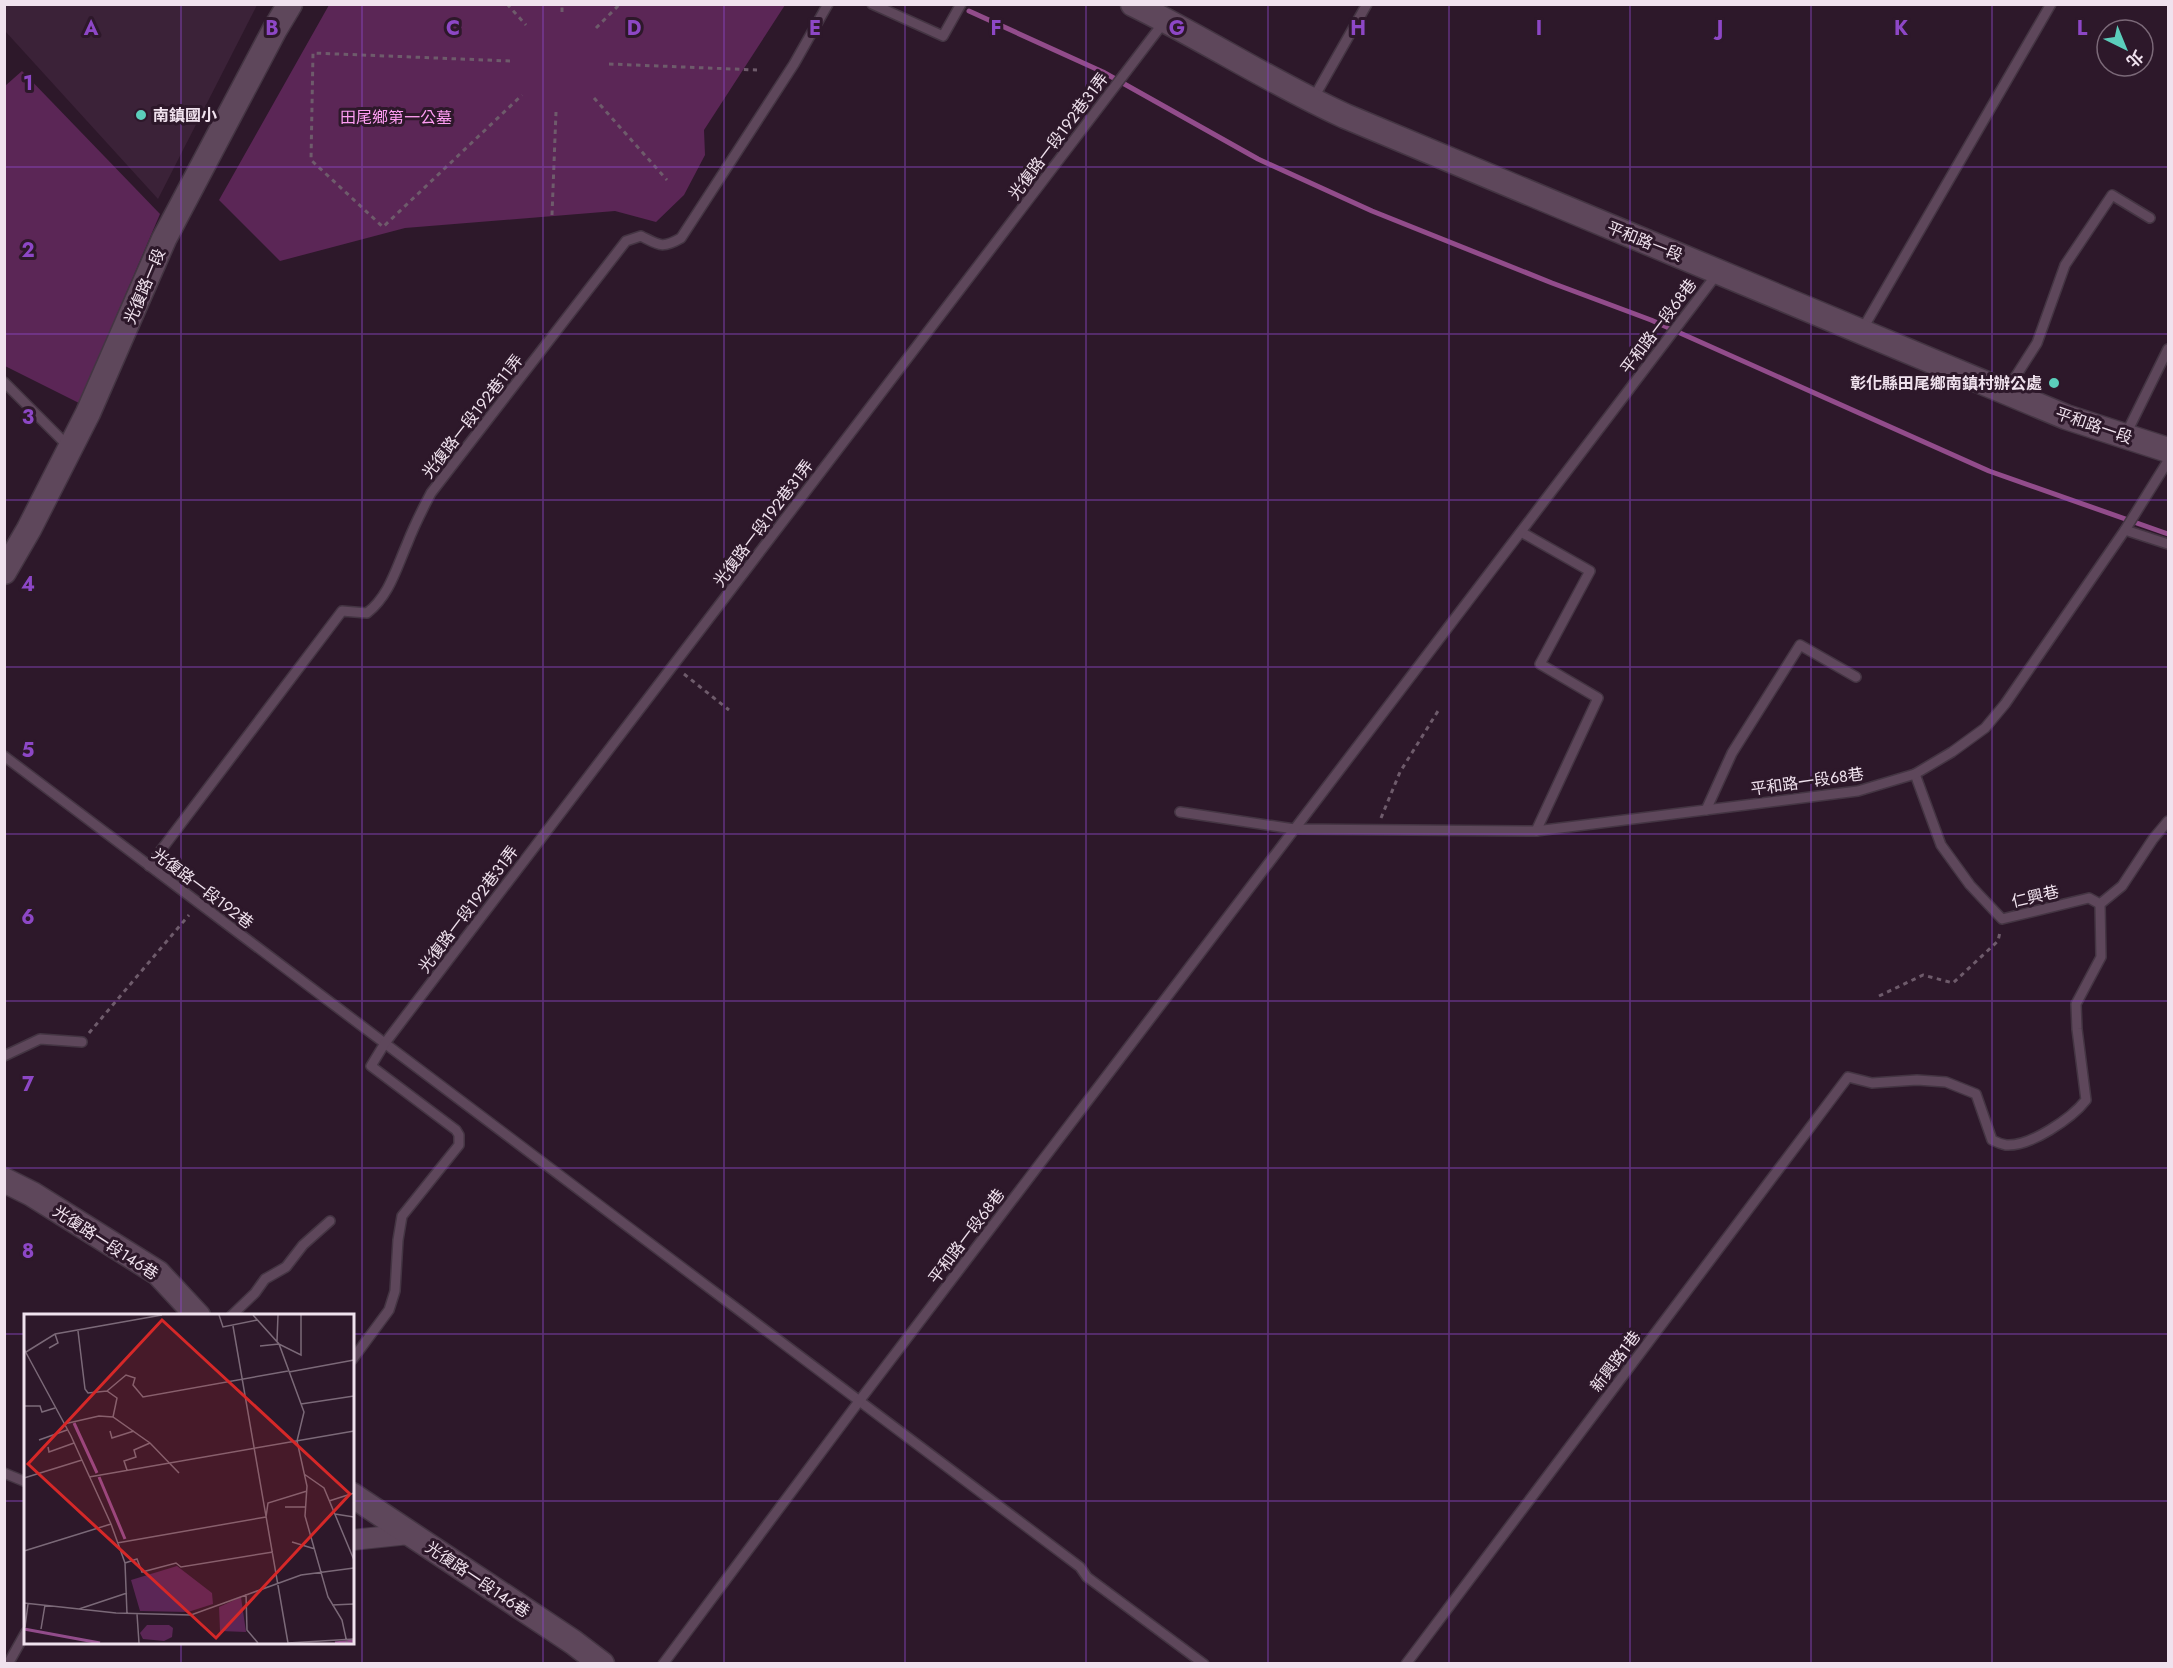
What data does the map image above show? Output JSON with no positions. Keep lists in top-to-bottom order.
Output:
{
  "streets": {
    "street": ["平和路一段", "光復路一段", "光復路一段146巷"],
    "lane": [
      "光復路一段192巷31弄",
      "平和路一段68巷",
      "光復路一段192巷11弄",
      "光復路一段192巷",
      "仁興巷",
      "新興路1巷"
    ]
  },
  "crossings": [
    ["光復路一段192巷31弄", "平和路一段"],
    ["光復路一段192巷31弄", "光復路一段192巷"],
    ["平和路一段", "平和路一段68巷"],
    ["平和路一段68巷", "光復路一段192巷"],
    ["平和路一段68巷", "仁興巷"],
    ["光復路一段192巷11弄", "光復路一段192巷"],
    ["仁興巷", "新興路1巷"]
  ],
  "parks": ["田尾鄉第一公墓"],
  "places": ["南鎮國小", "彰化縣田尾鄉南鎮村辦公處"],
  "north": "bottom right",
  "grid": {
    "columns": [
      "A",
      "B",
      "C",
      "D",
      "E",
      "F",
      "G",
      "H",
      "I",
      "J",
      "K",
      "L"
    ],
    "rows": [
      "1",
      "2",
      "3",
      "4",
      "5",
      "6",
      "7",
      "8"
    ]
  }
}
